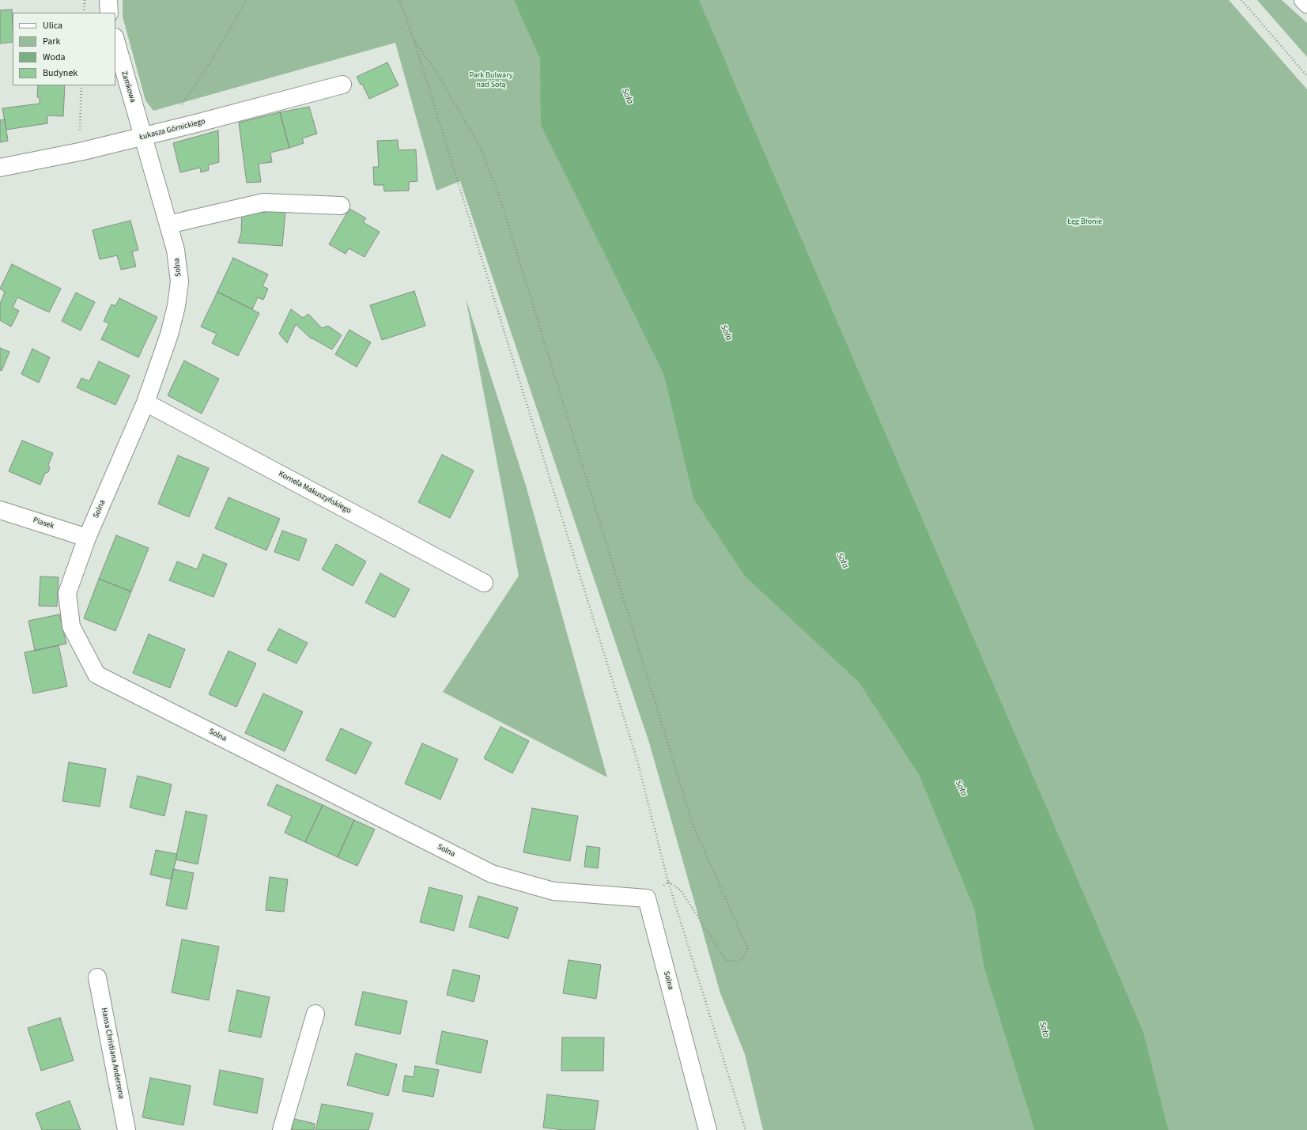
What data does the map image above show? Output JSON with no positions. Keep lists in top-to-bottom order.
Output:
{
  "streets": {
    "street": [
      "Zamkowa",
      "Łukasza Górnickiego",
      "Solna",
      "Kornela Makuszyńskiego",
      "Piasek",
      "Hansa Christiana Andersena"
    ]
  },
  "crossings": [
    ["Zamkowa", "Łukasza Górnickiego"],
    ["Zamkowa", "Solna"],
    ["Łukasza Górnickiego", "Solna"],
    ["Solna", "Kornela Makuszyńskiego"],
    ["Solna", "Piasek"]
  ],
  "water": ["Soła"],
  "parks": ["Park Bulwary nad Sołą", "Łęg Błonie"],
  "legend": [
    "Ulica",
    "Park",
    "Woda",
    "Budynek"
  ]
}
